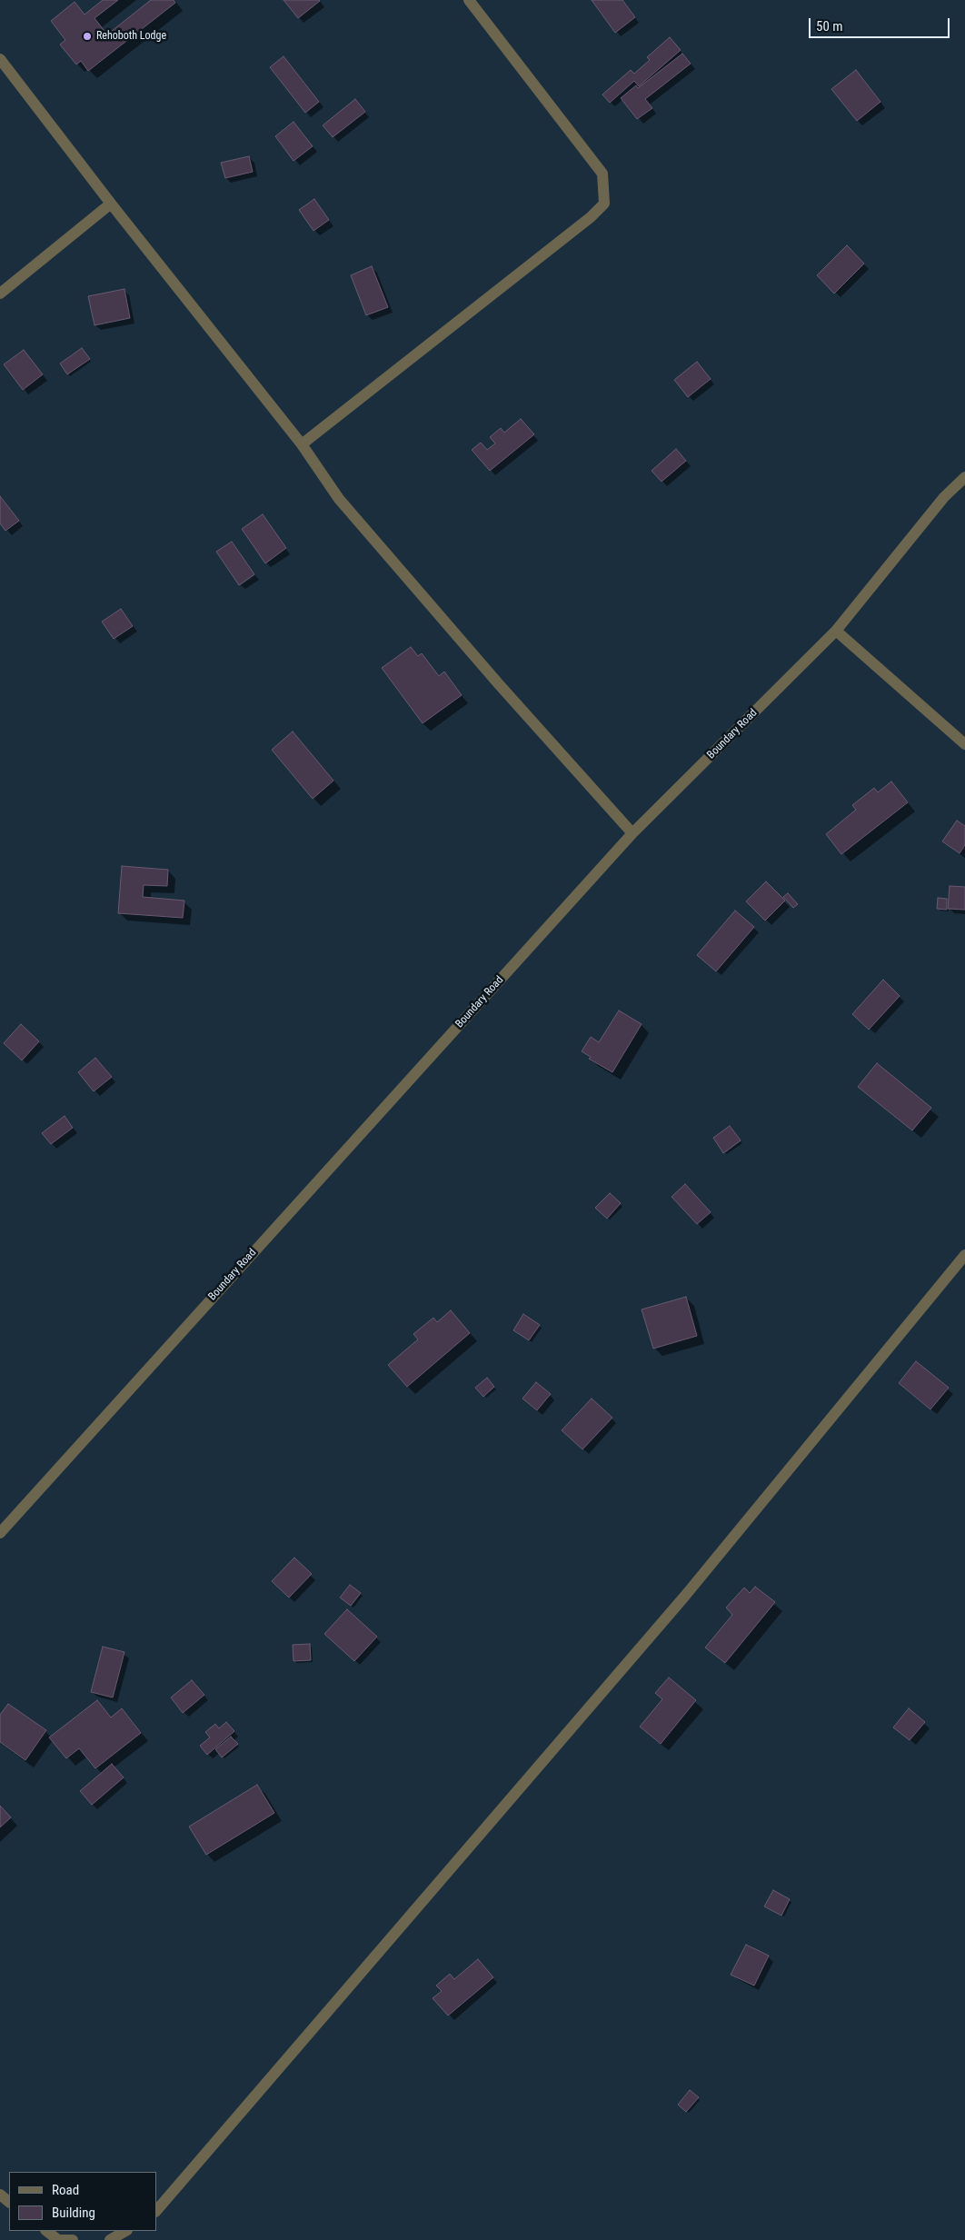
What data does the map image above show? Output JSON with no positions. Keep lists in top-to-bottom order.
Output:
{
  "streets": {
    "street": ["Boundary Road"]
  },
  "places": ["Rehoboth Lodge"],
  "legend": ["Road", "Building"],
  "scale_bar": "50 m"
}
